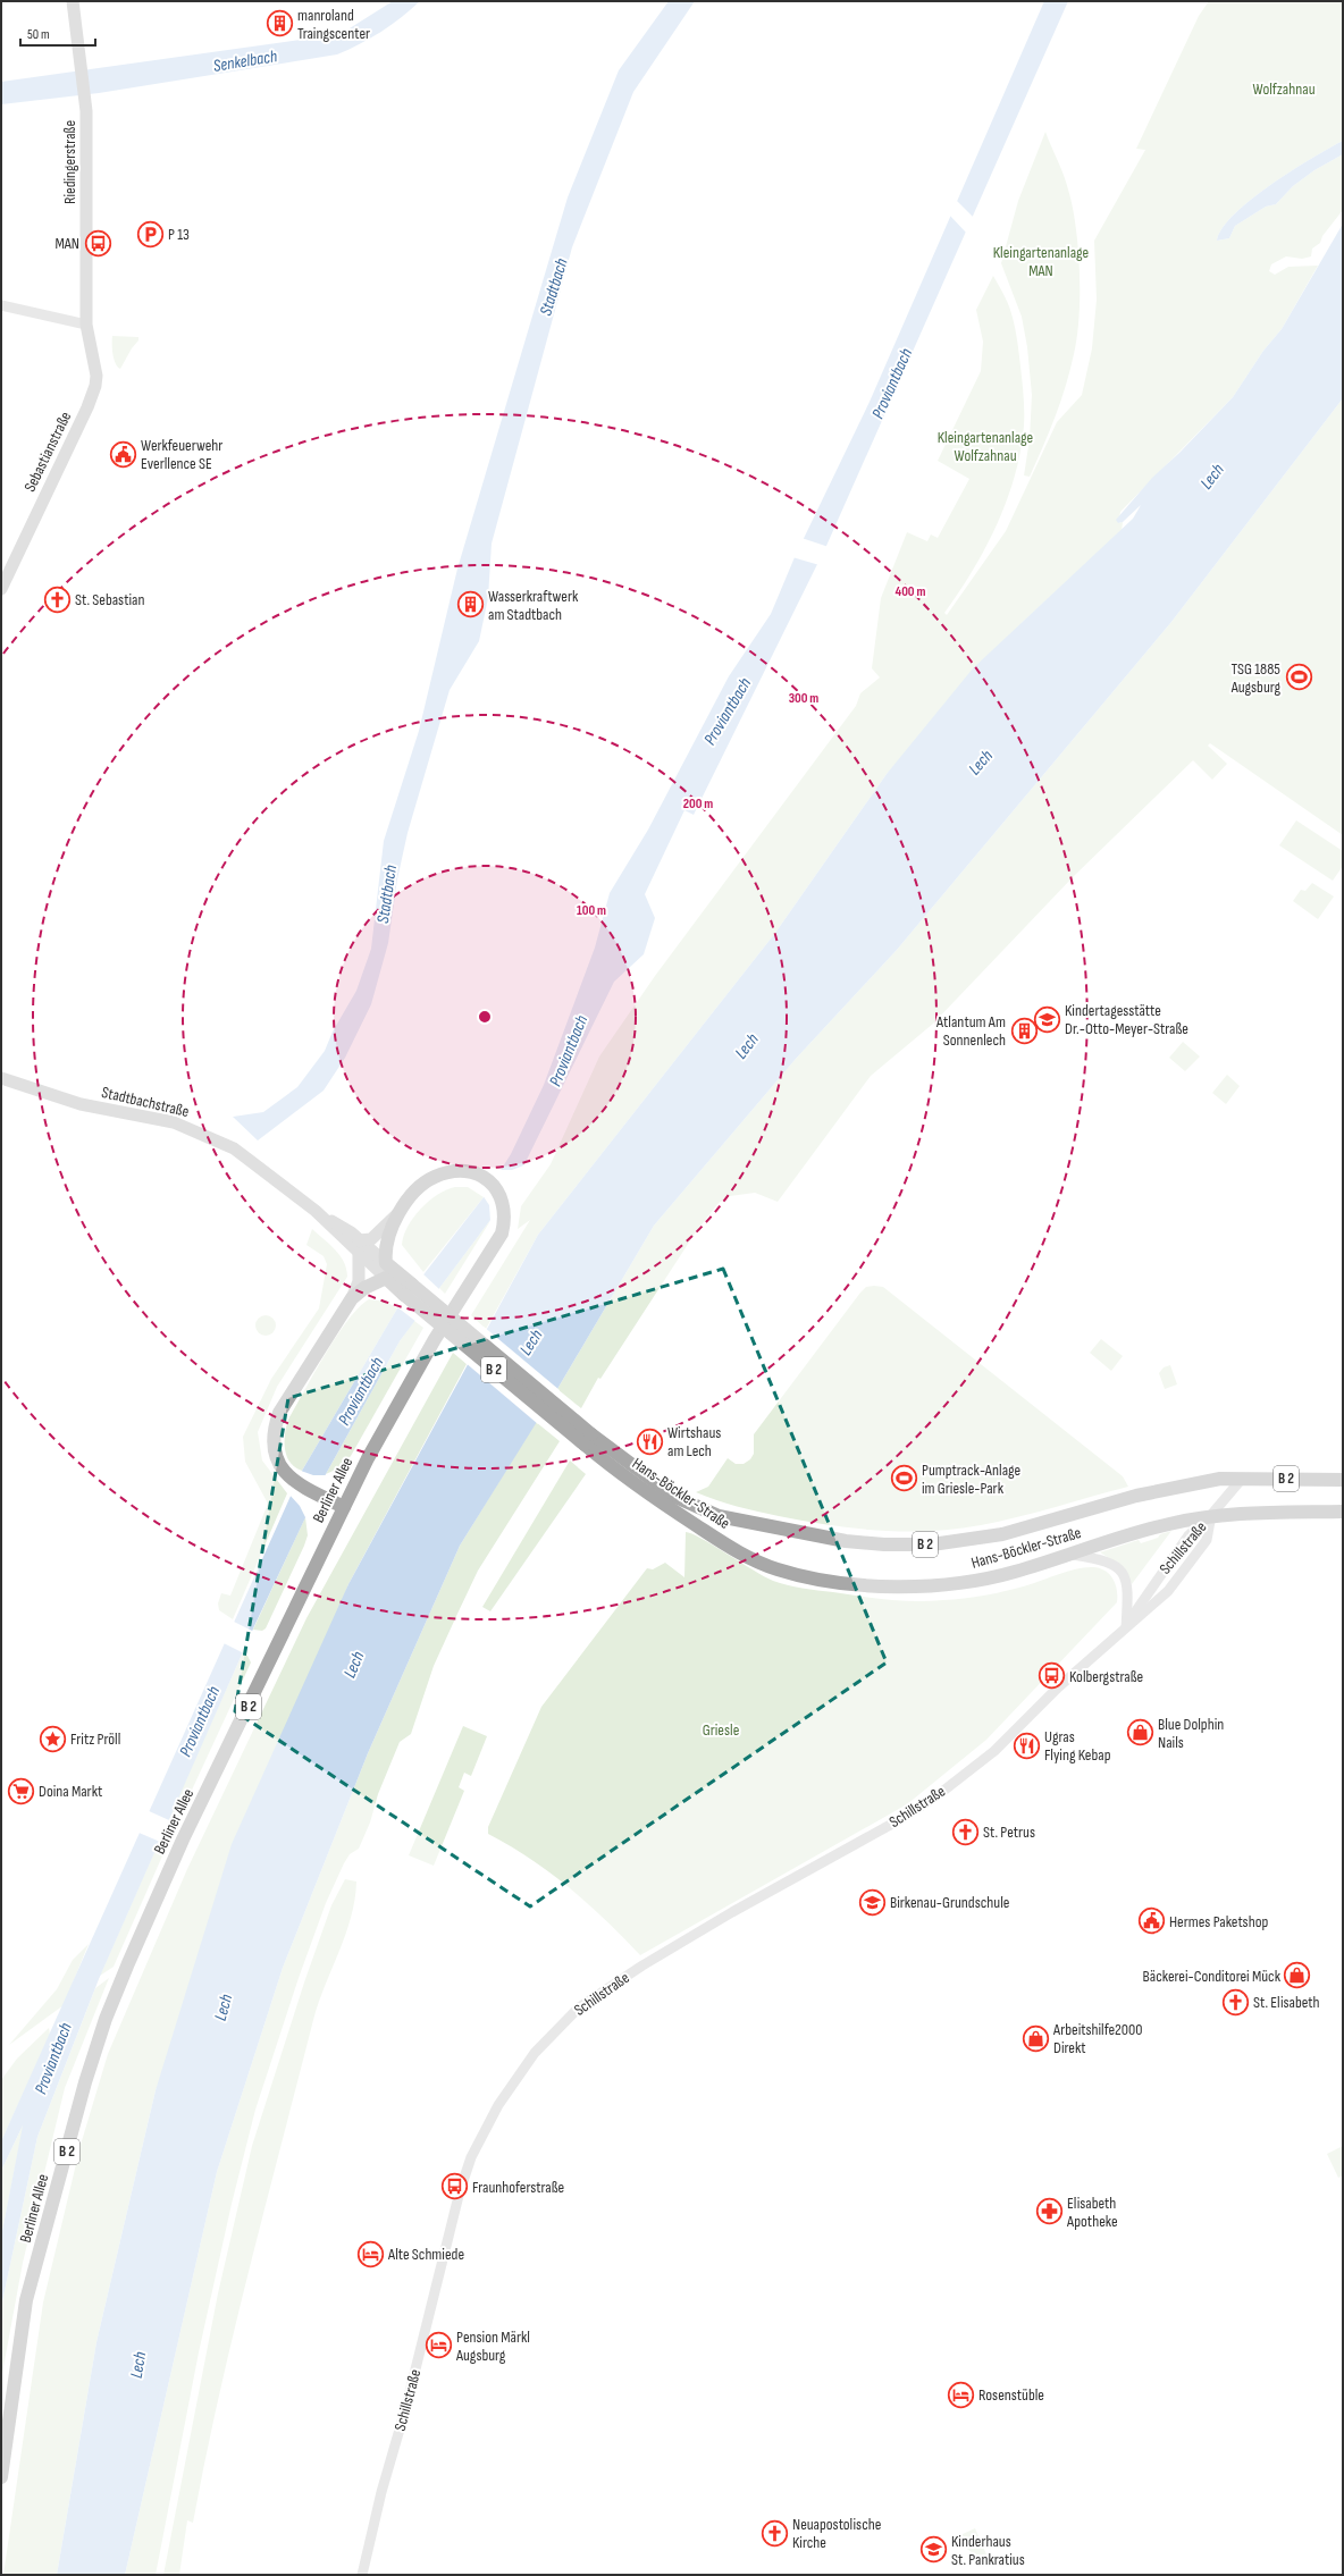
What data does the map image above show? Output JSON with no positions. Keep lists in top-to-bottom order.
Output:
{
  "streets": {
    "main road": [
      "Riedingerstraße",
      "Sebastianstraße",
      "Stadtbachstraße",
      "B 2",
      "Berliner Allee",
      "Hans-Böckler-Straße"
    ],
    "street": ["Schillstraße"]
  },
  "crossings": [
    ["Riedingerstraße", "Sebastianstraße"],
    ["Stadtbachstraße", "B 2"],
    ["B 2", "Berliner Allee"],
    ["B 2", "Hans-Böckler-Straße"],
    ["Hans-Böckler-Straße", "Schillstraße"]
  ],
  "water": [
    "Senkelbach",
    "Stadtbach",
    "Proviantbach",
    "Lech"
  ],
  "parks": [
    "Wolfzahnau",
    "Kleingartenanlage MAN",
    "Kleingartenanlage Wolfzahnau",
    "Griesle"
  ],
  "places": {
    "building": ["manroland Traingscenter", "Wasserkraftwerk am Stadtbach", "Atlantum Am Sonnenlech"],
    "parking": ["P 13"],
    "bus stop": ["MAN", "Kolbergstraße", "Fraunhoferstraße"],
    "public building": ["Werkfeuerwehr Everllence SE", "Hermes Paketshop"],
    "church": [
      "St. Sebastian",
      "St. Petrus",
      "St. Elisabeth",
      "Neuapostolische Kirche"
    ],
    "sports": ["TSG 1885 Augsburg", "Pumptrack-Anlage im Griesle-Park"],
    "school or university": ["Kindertagesstätte Dr.-Otto-Meyer-Straße", "Birkenau-Grundschule", "Kinderhaus St. Pankratius"],
    "restaurant": ["Wirtshaus am Lech", "Ugras Flying Kebap"],
    "shop": ["Blue Dolphin Nails", "Bäckerei-Conditorei Mück", "Arbeitshilfe2000 Direkt"],
    "place": ["Fritz Pröll"],
    "supermarket": ["Doina Markt"],
    "pharmacy": ["Elisabeth Apotheke"],
    "hotel": ["Alte Schmiede", "Pension Märkl Augsburg", "Rosenstüble"]
  },
  "scale_bar": "50 m",
  "rings": [
    "400 m",
    "300 m",
    "200 m",
    "100 m"
  ]
}
